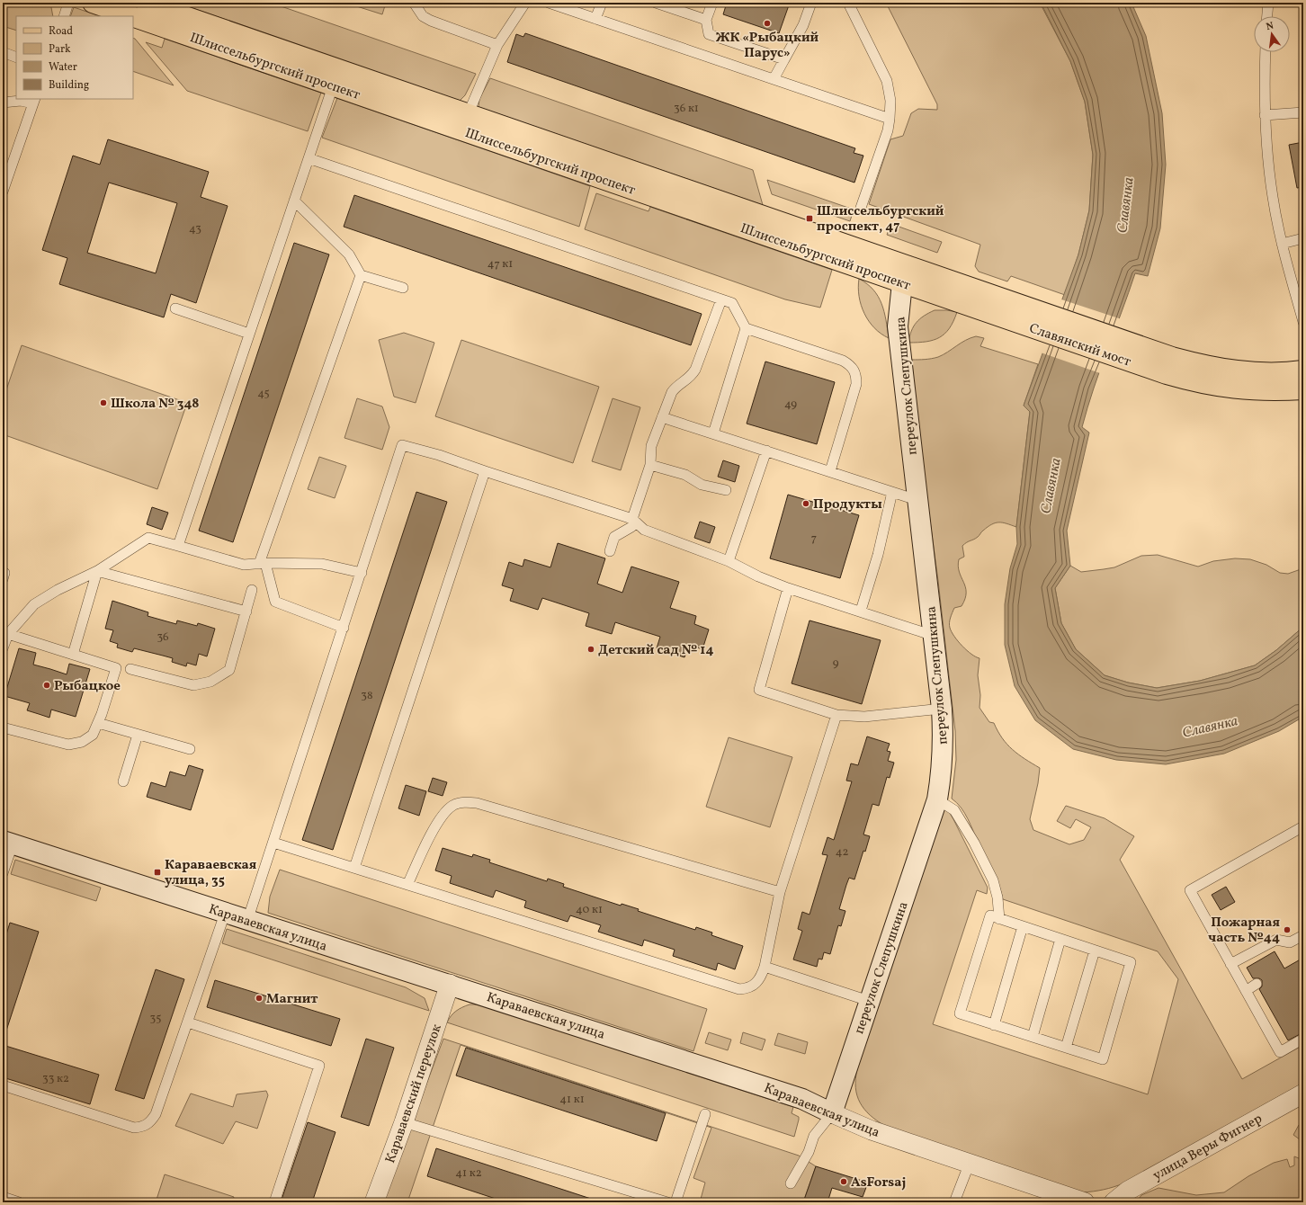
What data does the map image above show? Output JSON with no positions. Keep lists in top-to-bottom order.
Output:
{
  "streets": {
    "main road": ["Шлиссельбургский проспект", "Славянский мост"],
    "street": [
      "переулок Слепушкина",
      "Караваевская улица",
      "Караваевский переулок",
      "улица Веры Фигнер"
    ]
  },
  "crossings": [
    ["Шлиссельбургский проспект", "Славянский мост"],
    ["Шлиссельбургский проспект", "переулок Слепушкина"],
    ["переулок Слепушкина", "Караваевская улица"],
    ["Караваевская улица", "Караваевский переулок"]
  ],
  "water": ["Славянка"],
  "places": {
    "other": [
      "ЖК «Рыбацкий Парус»",
      "Школа № 348",
      "Продукты",
      "Детский сад № 14",
      "Рыбацкое",
      "Пожарная часть №44",
      "Магнит",
      "AsForsaj"
    ],
    "transit": ["Шлиссельбургский проспект, 47", "Караваевская улица, 35"]
  },
  "house_numbers": [
    "36 к1",
    "43",
    "47 к1",
    "45",
    "49",
    "7",
    "36",
    "9",
    "38",
    "42",
    "40 к1",
    "35",
    "33 к2",
    "41 к1",
    "41 к2"
  ],
  "legend": [
    "Road",
    "Park",
    "Water",
    "Building"
  ],
  "north": "top"
}
